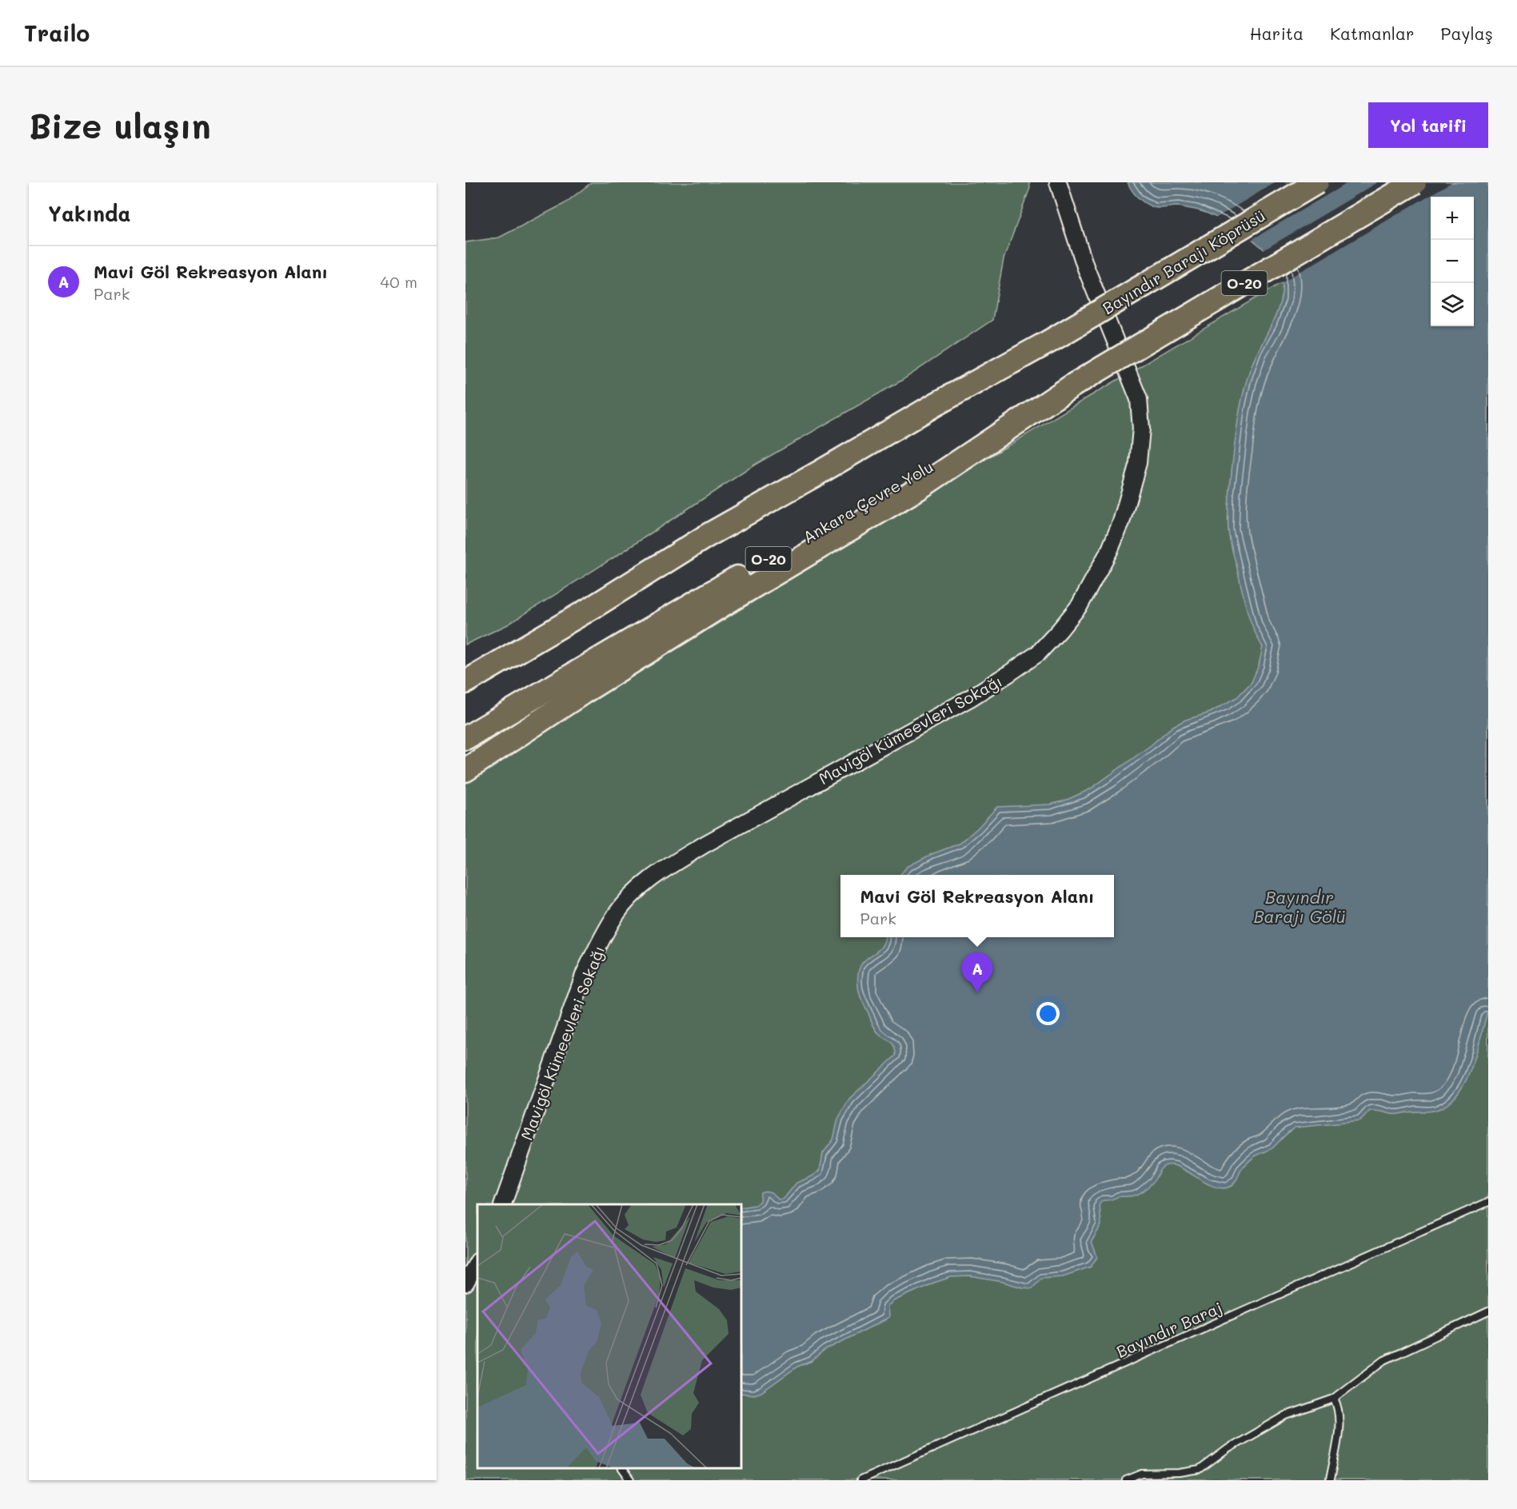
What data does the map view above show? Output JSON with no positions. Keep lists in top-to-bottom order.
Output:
{
  "streets": {
    "highway": ["Bayındır Barajı Köprüsü", "O-20", "Ankara Çevre Yolu"],
    "street": ["Mavigöl Kümeevleri Sokağı"],
    "lane": ["Bayındır Baraj"]
  },
  "crossings": [
    ["O-20", "Ankara Çevre Yolu"]
  ],
  "water": ["Bayındır Barajı Gölü"],
  "page": {
    "header": "Trailo",
    "nav": ["Harita", "Katmanlar", "Paylaş"],
    "buttons": "Yol tarifi",
    "title": "Bize ulaşın",
    "heading": "Yakında",
    "map_buttons": ["+", "−"],
    "list": [
      {
        "mark": "A",
        "name": "Mavi Göl Rekreasyon Alanı",
        "note": "Park",
        "value": "40 m"
      }
    ],
    "popup": ["Mavi Göl Rekreasyon Alanı", "Park"],
    "pins": "A"
  }
}
